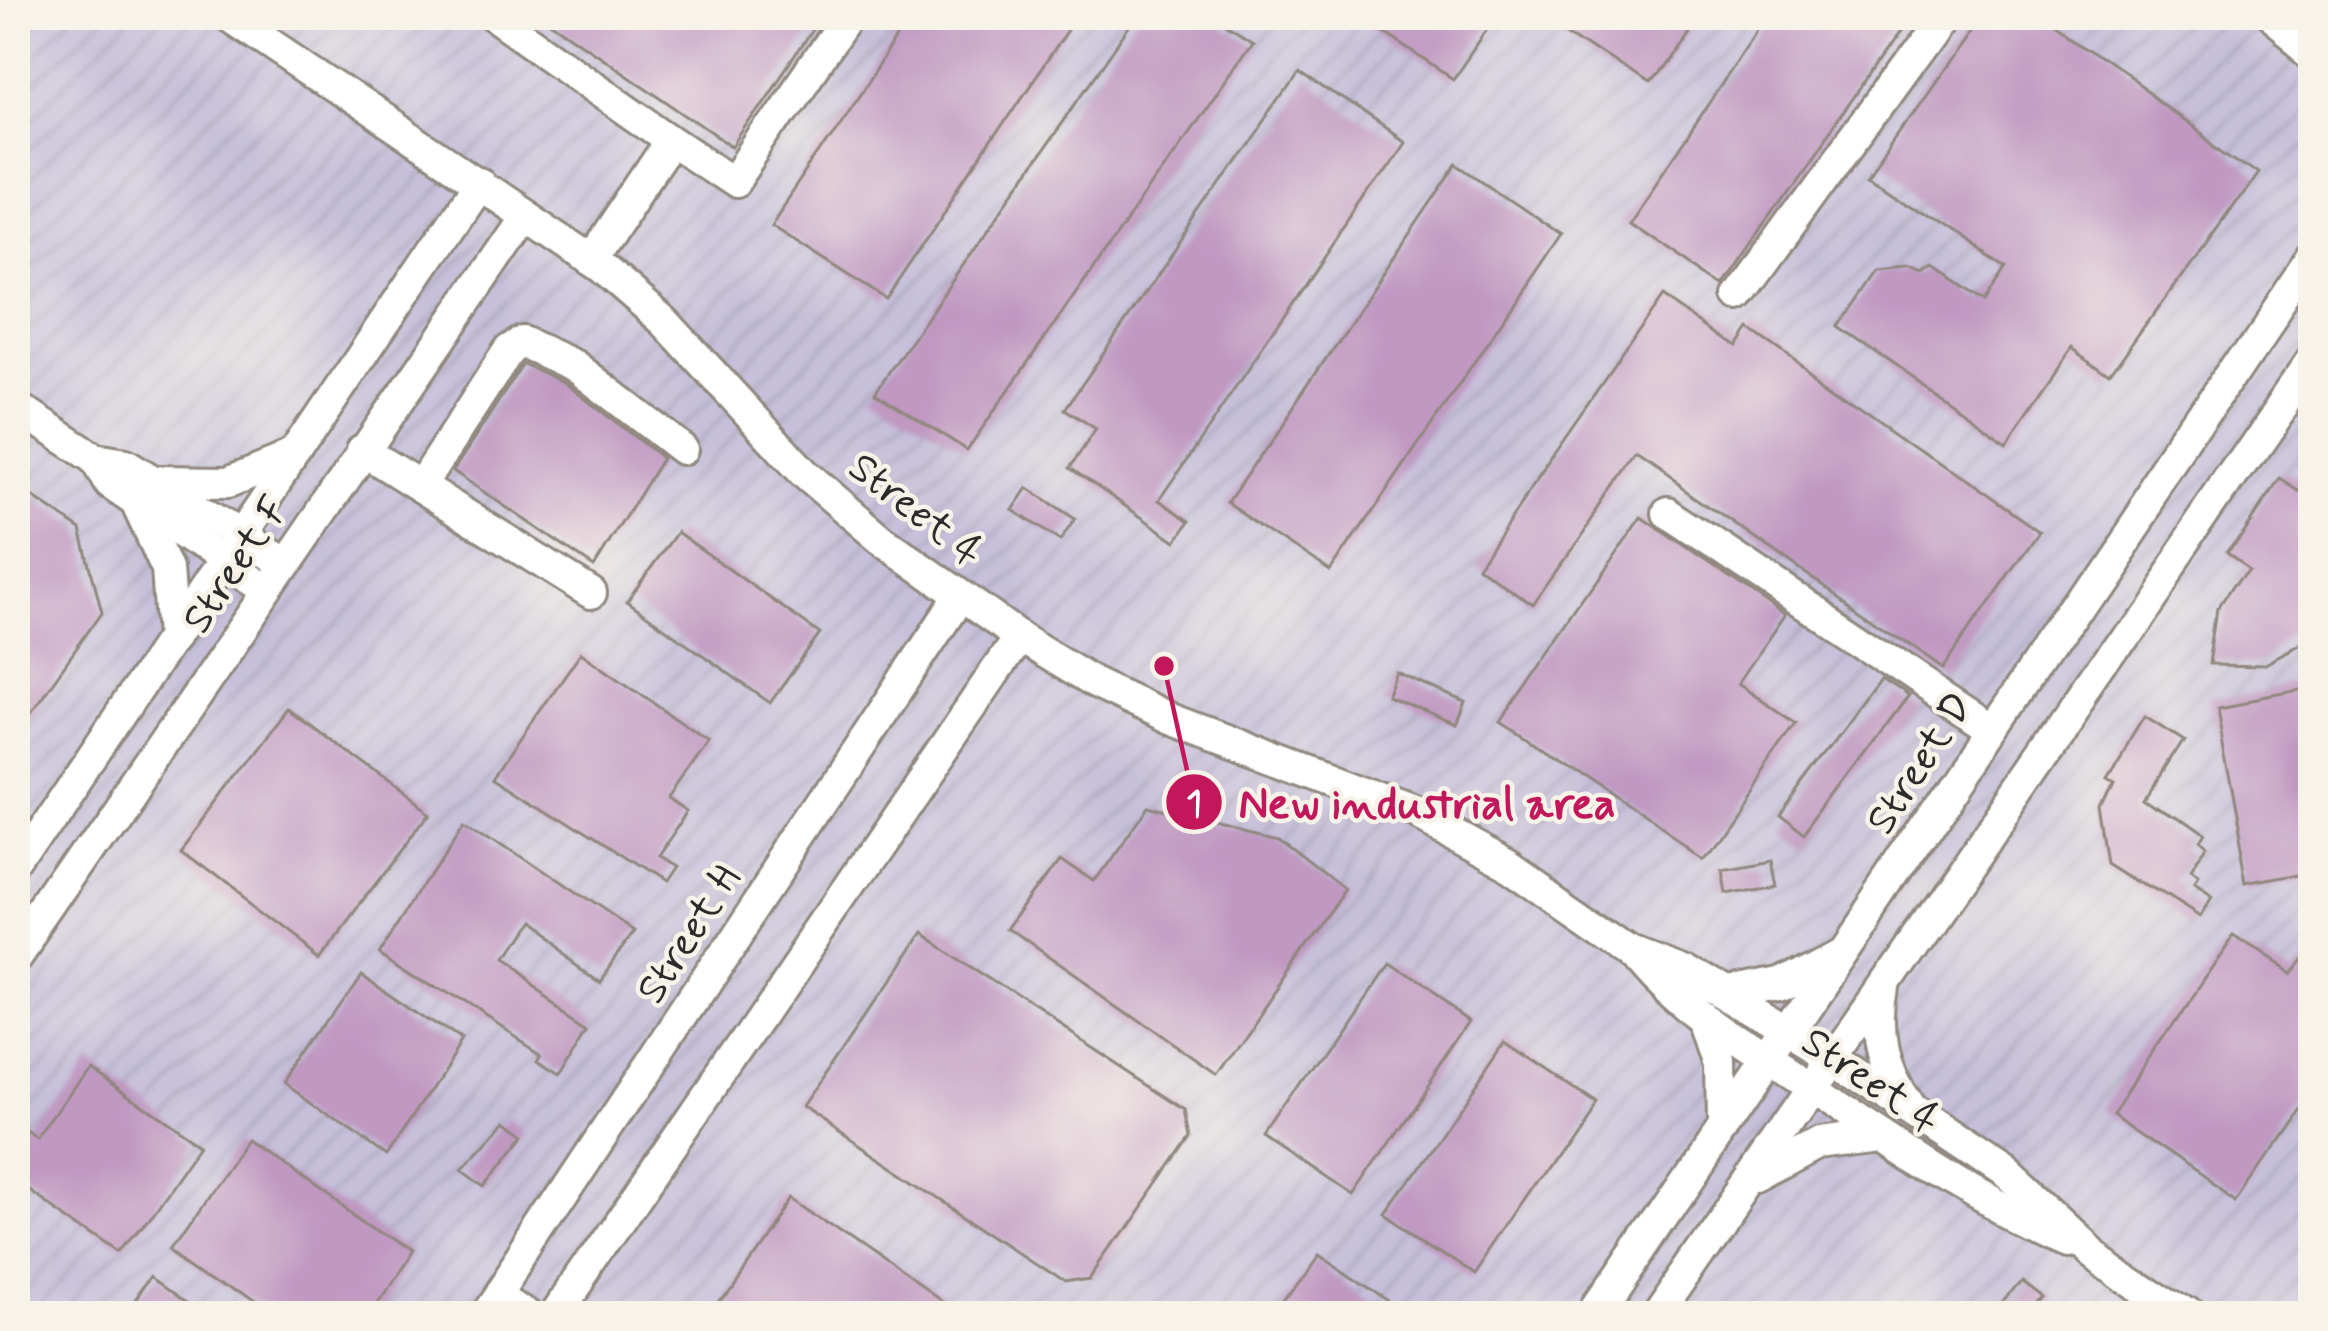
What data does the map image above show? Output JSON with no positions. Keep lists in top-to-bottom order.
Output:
{
  "streets": {
    "street": [
      "Street 4",
      "Street F",
      "Street D",
      "Street H"
    ]
  },
  "crossings": [
    ["Street 4", "Street F"],
    ["Street 4", "Street D"],
    ["Street 4", "Street H"]
  ],
  "places": ["New industrial area"]
}
